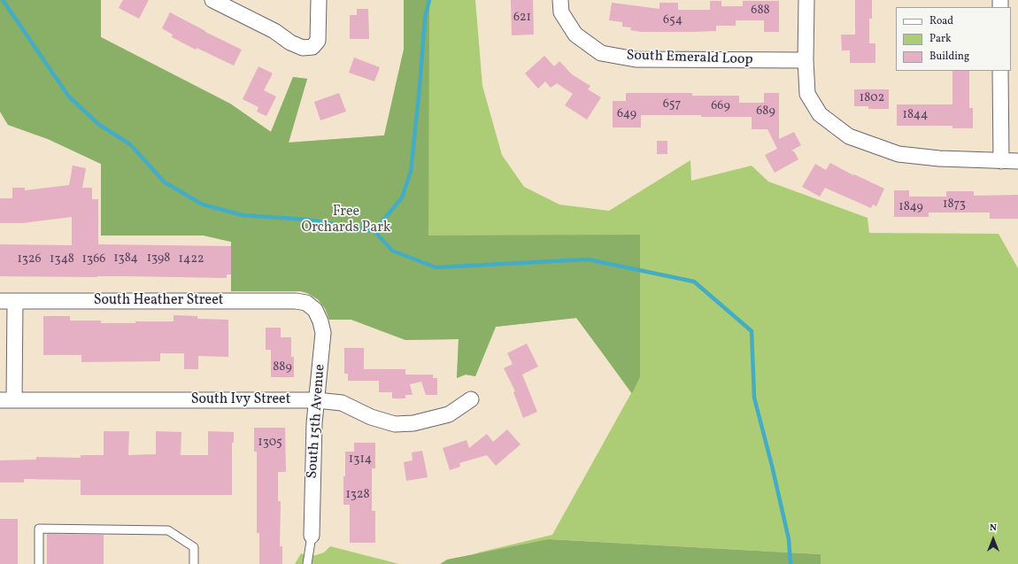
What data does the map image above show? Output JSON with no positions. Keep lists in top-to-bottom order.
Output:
{
  "streets": {
    "street": [
      "South Emerald Loop",
      "South Heather Street",
      "South Ivy Street",
      "South 15th Avenue"
    ]
  },
  "crossings": [
    ["South Heather Street", "South 15th Avenue"],
    ["South Ivy Street", "South 15th Avenue"]
  ],
  "parks": ["Free Orchards Park"],
  "house_numbers": [
    "688",
    "621",
    "654",
    "1802",
    "657",
    "669",
    "689",
    "649",
    "1844",
    "1873",
    "1849",
    "1384",
    "1398",
    "1326",
    "1348",
    "1366",
    "1422",
    "889",
    "1305",
    "1314",
    "1328"
  ],
  "legend": ["Road", "Park", "Building"],
  "north": "top"
}
